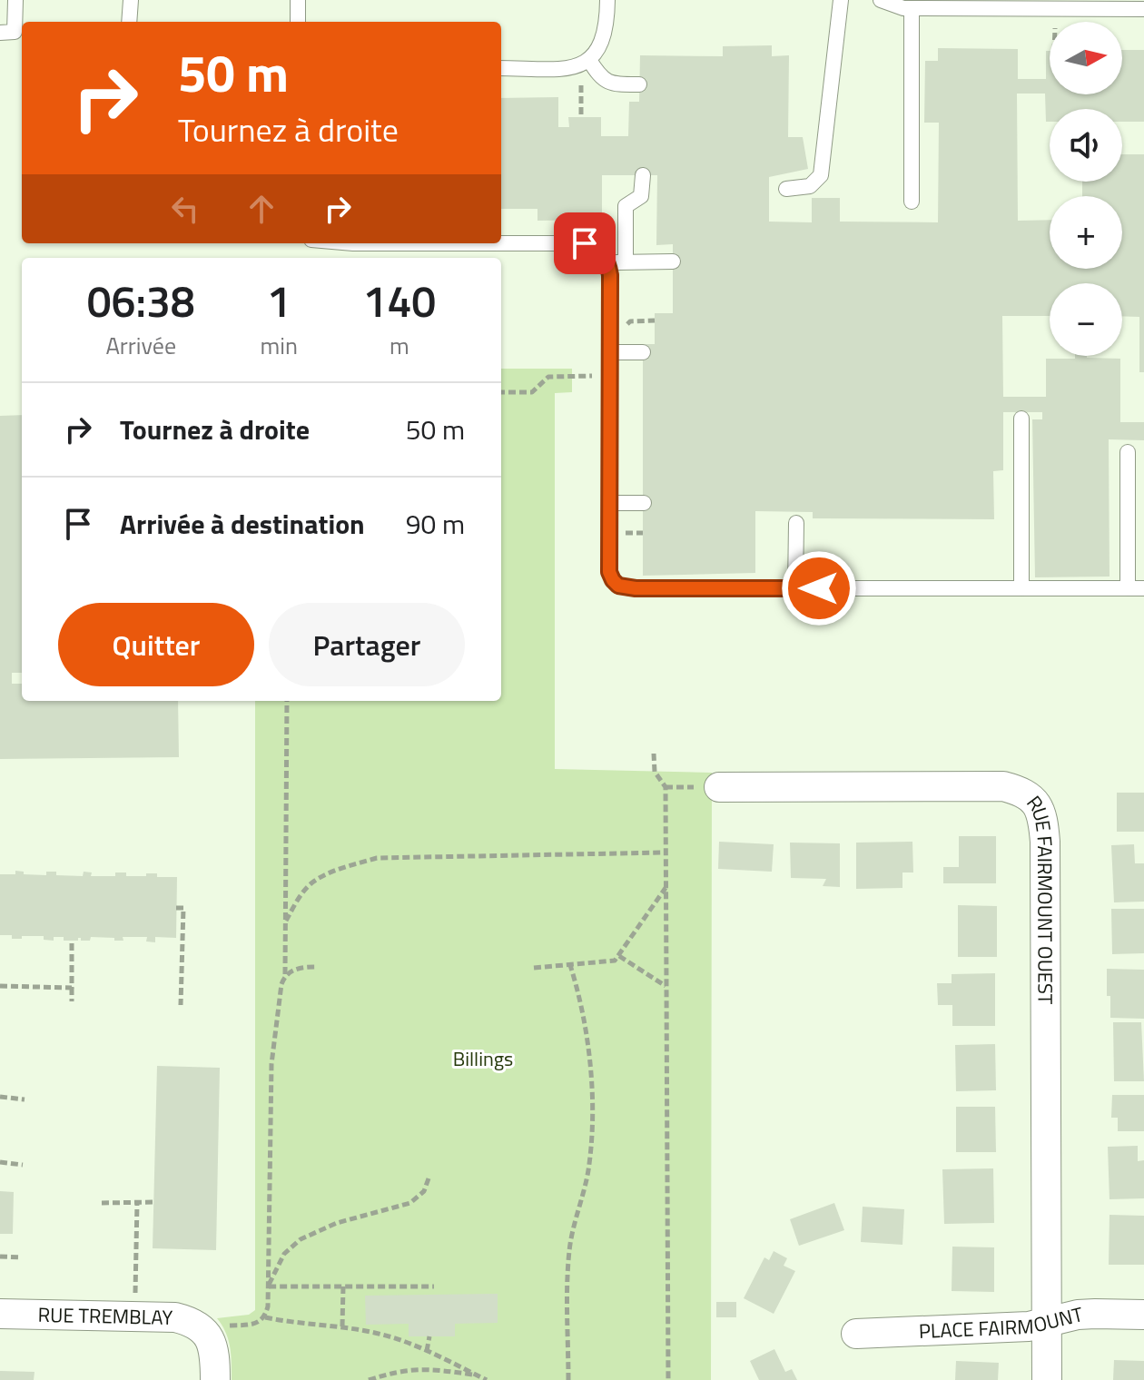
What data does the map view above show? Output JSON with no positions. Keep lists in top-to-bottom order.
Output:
{
  "streets": {
    "street": ["RUE FAIRMOUNT OUEST", "RUE TREMBLAY", "PLACE FAIRMOUNT"]
  },
  "crossings": [
    ["RUE FAIRMOUNT OUEST", "PLACE FAIRMOUNT"]
  ],
  "parks": ["Billings"],
  "north": "right",
  "page": {
    "map_buttons": ["+", "−"],
    "turn": ["50 m", "Tournez à droite"],
    "eta": [
      "06:38",
      "Arrivée",
      "1",
      "min",
      "140",
      "m"
    ],
    "list": [
      {
        "name": "Tournez à droite",
        "value": "50 m"
      },
      {
        "name": "Arrivée à destination",
        "value": "90 m"
      }
    ],
    "buttons": ["Quitter", "Partager"]
  }
}
